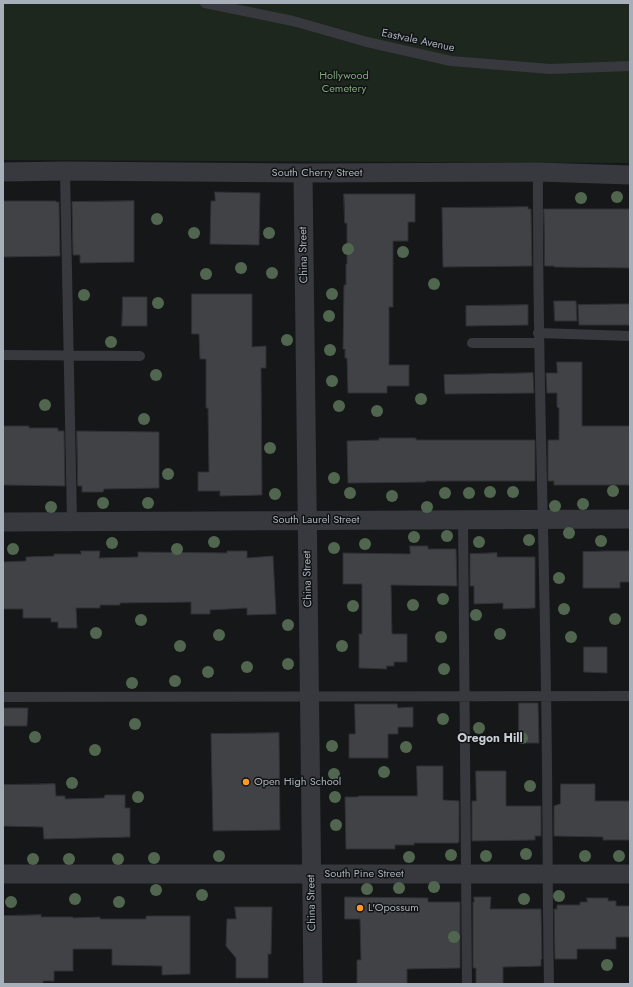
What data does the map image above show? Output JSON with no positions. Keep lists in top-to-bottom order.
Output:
{
  "streets": {
    "street": [
      "South Cherry Street",
      "China Street",
      "South Laurel Street",
      "South Pine Street"
    ],
    "lane": ["Eastvale Avenue"]
  },
  "crossings": [
    ["South Cherry Street", "China Street"],
    ["China Street", "South Laurel Street"],
    ["China Street", "South Pine Street"]
  ],
  "districts": ["Oregon Hill"],
  "parks": ["Hollywood Cemetery"],
  "places": ["Open High School", "L'Opossum"]
}
